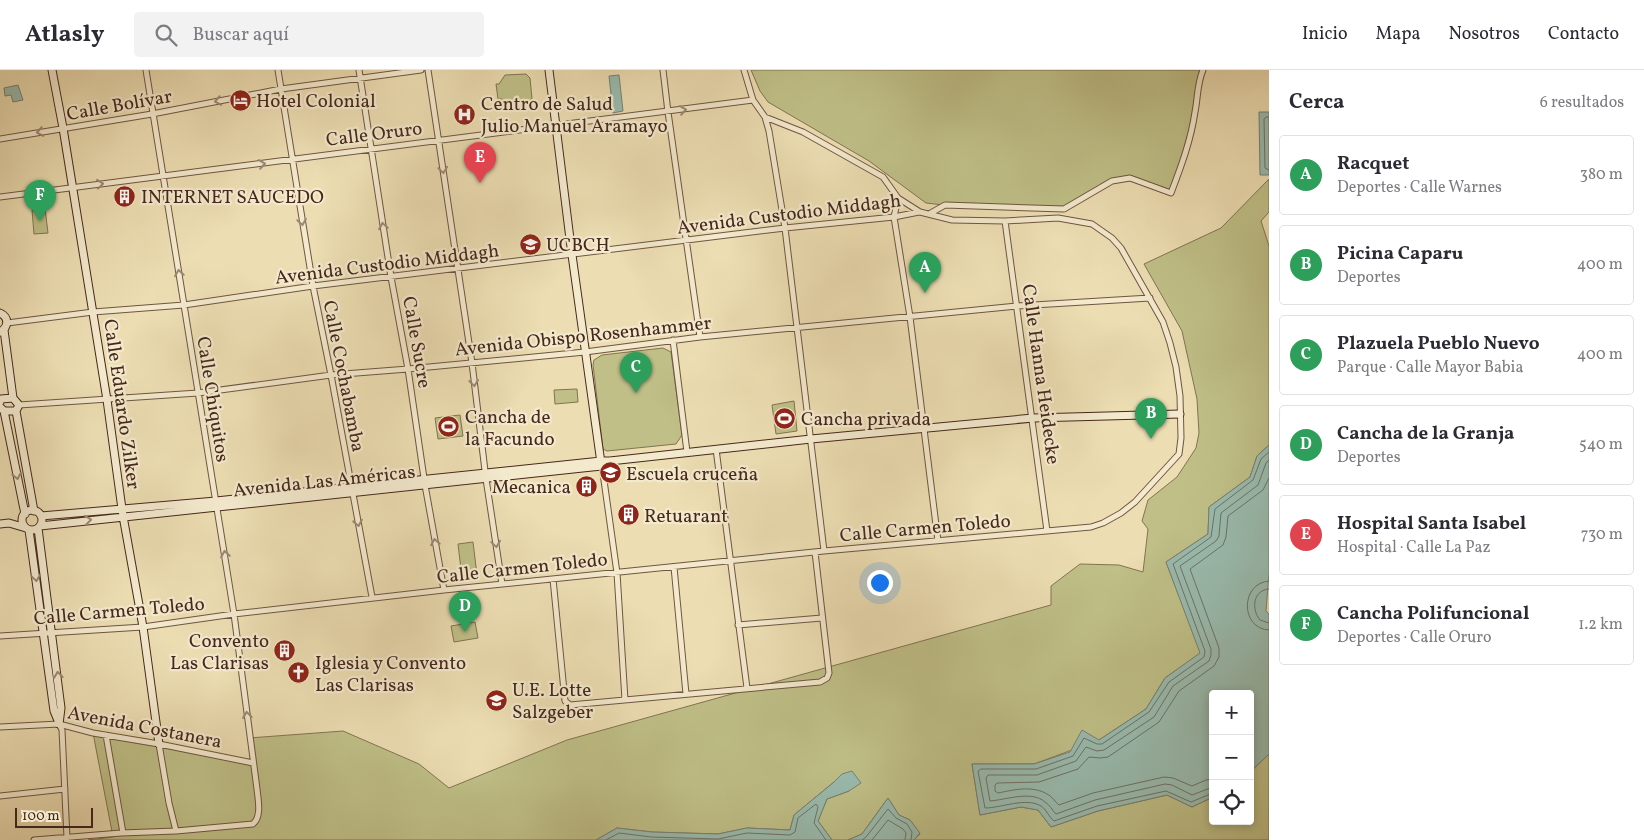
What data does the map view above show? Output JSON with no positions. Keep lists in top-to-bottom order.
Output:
{
  "streets": {
    "street": [
      "Calle Bolívar",
      "Calle Oruro",
      "Avenida Custodio Middagh",
      "Avenida Obispo Rosenhammer",
      "Calle Sucre",
      "Calle Hanna Heidecke",
      "Calle Cochabamba",
      "Calle Chiquitos",
      "Calle Eduardo Zilker",
      "Avenida Las Américas",
      "Calle Carmen Toledo",
      "Avenida Costanera"
    ]
  },
  "crossings": [
    ["Calle Bolívar", "Calle Sucre"],
    ["Calle Bolívar", "Calle Cochabamba"],
    ["Calle Bolívar", "Calle Chiquitos"],
    ["Calle Bolívar", "Calle Eduardo Zilker"],
    ["Calle Oruro", "Calle Sucre"],
    ["Calle Oruro", "Calle Cochabamba"],
    ["Calle Oruro", "Calle Chiquitos"],
    ["Calle Oruro", "Calle Eduardo Zilker"],
    ["Avenida Custodio Middagh", "Calle Sucre"],
    ["Avenida Custodio Middagh", "Calle Cochabamba"],
    ["Avenida Custodio Middagh", "Calle Chiquitos"],
    ["Avenida Custodio Middagh", "Calle Eduardo Zilker"],
    ["Avenida Custodio Middagh", "Calle Carmen Toledo"],
    ["Avenida Obispo Rosenhammer", "Calle Sucre"],
    ["Avenida Obispo Rosenhammer", "Calle Hanna Heidecke"],
    ["Avenida Obispo Rosenhammer", "Calle Cochabamba"],
    ["Avenida Obispo Rosenhammer", "Calle Chiquitos"],
    ["Avenida Obispo Rosenhammer", "Calle Eduardo Zilker"],
    ["Avenida Obispo Rosenhammer", "Calle Carmen Toledo"],
    ["Calle Sucre", "Avenida Las Américas"],
    ["Calle Sucre", "Calle Carmen Toledo"],
    ["Calle Hanna Heidecke", "Avenida Las Américas"],
    ["Calle Hanna Heidecke", "Calle Carmen Toledo"],
    ["Calle Cochabamba", "Avenida Las Américas"],
    ["Calle Cochabamba", "Calle Carmen Toledo"],
    ["Calle Chiquitos", "Avenida Las Américas"],
    ["Calle Chiquitos", "Calle Carmen Toledo"],
    ["Calle Chiquitos", "Avenida Costanera"],
    ["Calle Eduardo Zilker", "Avenida Las Américas"],
    ["Calle Eduardo Zilker", "Calle Carmen Toledo"],
    ["Calle Eduardo Zilker", "Avenida Costanera"],
    ["Avenida Las Américas", "Calle Carmen Toledo"]
  ],
  "one_way": [
    "Calle Bolívar",
    "Calle Oruro",
    "Calle Sucre",
    "Calle Cochabamba",
    "Calle Chiquitos"
  ],
  "places": {
    "hotel": ["Hotel Colonial"],
    "hospital": ["Centro de Salud Julio Manuel Aramayo"],
    "building": [
      "INTERNET SAUCEDO",
      "Mecanica",
      "Retuarant",
      "Convento Las Clarisas"
    ],
    "school or university": ["UCBCH", "Escuela cruceña", "U.E. Lotte Salzgeber"],
    "sports": ["Cancha privada", "Cancha de la Facundo"],
    "church": ["Iglesia y Convento Las Clarisas"]
  },
  "scale_bar": "100 m",
  "page": {
    "header": "Atlasly",
    "search": "Buscar aquí",
    "nav": [
      "Inicio",
      "Mapa",
      "Nosotros",
      "Contacto"
    ],
    "heading": ["Cerca", "6 resultados"],
    "list": [
      {
        "mark": "A",
        "name": "Racquet",
        "note": "Deportes · Calle Warnes",
        "value": "380 m"
      },
      {
        "mark": "B",
        "name": "Picina Caparu",
        "note": "Deportes",
        "value": "400 m"
      },
      {
        "mark": "C",
        "name": "Plazuela Pueblo Nuevo",
        "note": "Parque · Calle Mayor Babia",
        "value": "400 m"
      },
      {
        "mark": "D",
        "name": "Cancha de la Granja",
        "note": "Deportes",
        "value": "540 m"
      },
      {
        "mark": "E",
        "name": "Hospital Santa Isabel",
        "note": "Hospital · Calle La Paz",
        "value": "730 m"
      },
      {
        "mark": "F",
        "name": "Cancha Polifuncional",
        "note": "Deportes · Calle Oruro",
        "value": "1.2 km"
      }
    ],
    "pins": [
      "E",
      "F",
      "A",
      "C",
      "B",
      "D"
    ],
    "map_buttons": ["+", "−"],
    "scale": "100 m"
  }
}
